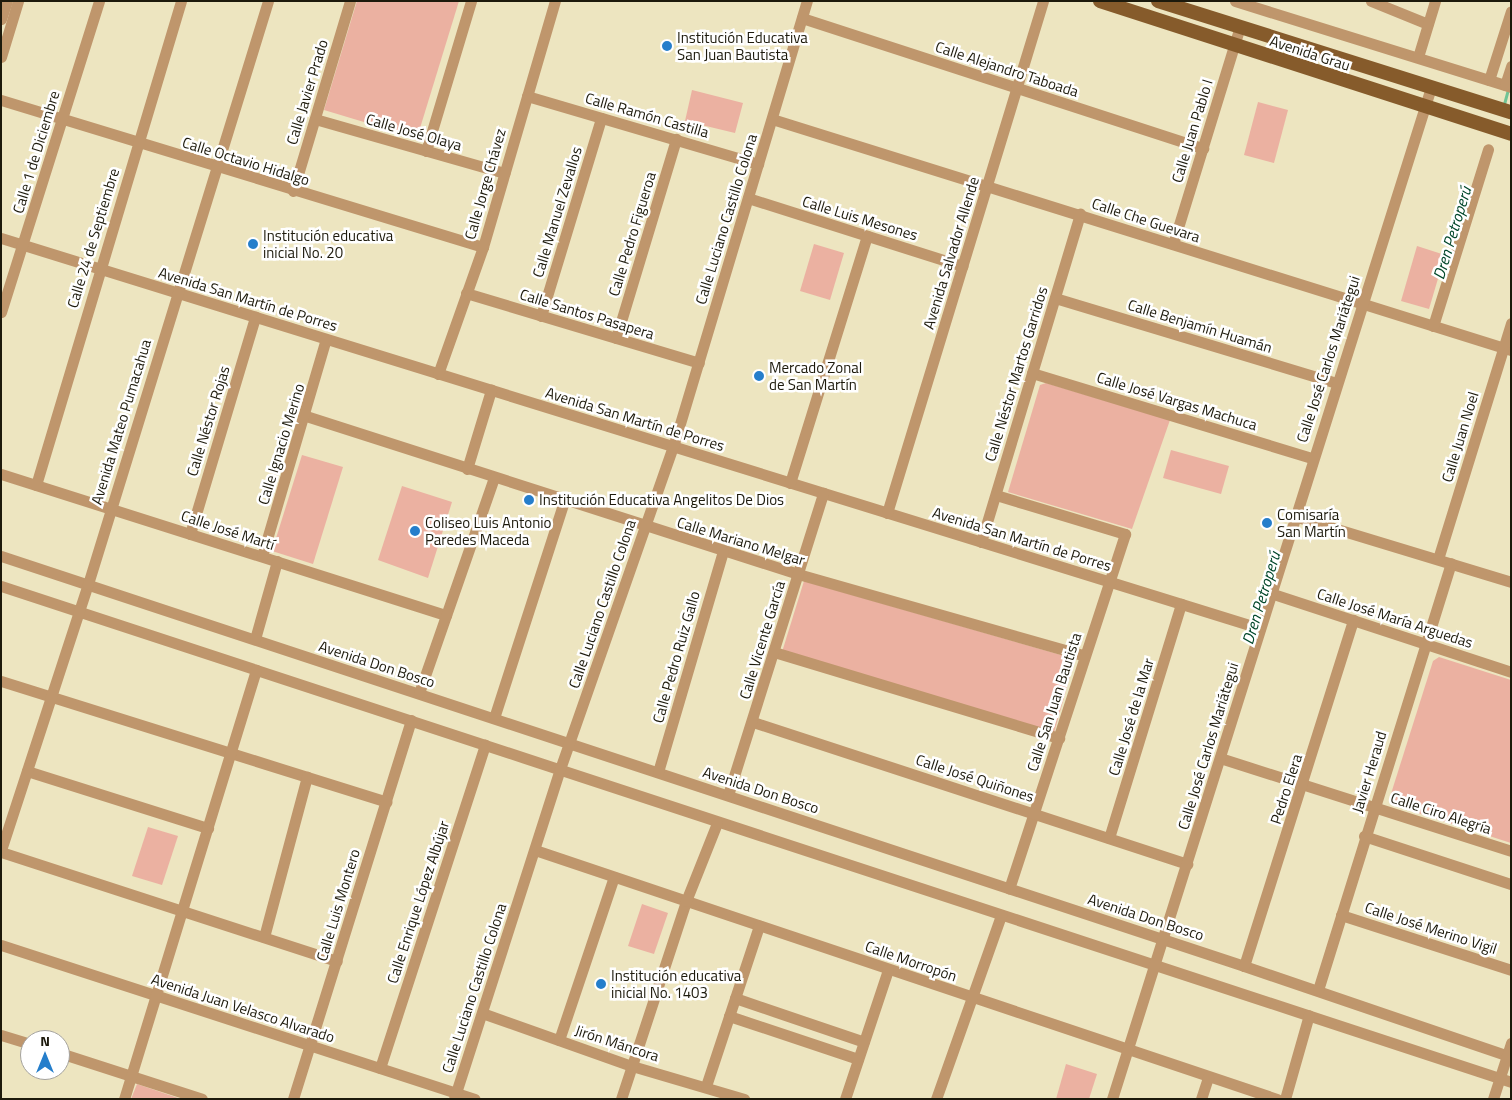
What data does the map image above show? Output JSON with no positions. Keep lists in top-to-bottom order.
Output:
{
  "streets": {
    "main road": ["Avenida Grau"],
    "street": [
      "Calle Alejandro Taboada",
      "Calle Javier Prado",
      "Calle Ramón Castilla",
      "Calle Juan Pablo I",
      "Calle José Olaya",
      "Calle 1 de Diciembre",
      "Calle Octavio Hidalgo",
      "Calle Jorge Chávez",
      "Calle Manuel Zevallos",
      "Calle Luis Mesones",
      "Calle Luciano Castillo Colona",
      "Calle Che Guevara",
      "Calle Pedro Figueroa",
      "Calle 24 de Septiembre",
      "Avenida Salvador Allende",
      "Avenida San Martín de Porres",
      "Calle Santos Pasapera",
      "Calle Benjamín Huamán",
      "Calle José Carlos Mariátegui",
      "Calle Néstor Martos Garridos",
      "Calle José Vargas Machuca",
      "Calle Néstor Rojas",
      "Avenida Mateo Pumacahua",
      "Calle Juan Noel",
      "Calle Ignacio Merino",
      "Calle José Martí",
      "Calle Mariano Melgar",
      "Calle José María Arguedas",
      "Calle Vicente García",
      "Calle Pedro Ruiz Gallo",
      "Avenida Don Bosco",
      "Calle San Juan Bautista",
      "Calle José de la Mar",
      "Javier Heraud",
      "Calle José Quiñones",
      "Pedro Elera",
      "Calle Ciro Alegría",
      "Calle Enrique López Albújar",
      "Calle Luis Montero",
      "Calle José Merino Vigil",
      "Calle Morropón",
      "Avenida Juan Velasco Alvarado",
      "Jirón Máncora"
    ]
  },
  "crossings": [
    ["Avenida Grau", "Calle Juan Pablo I"],
    ["Avenida Grau", "Calle José Carlos Mariátegui"],
    ["Calle Alejandro Taboada", "Calle Juan Pablo I"],
    ["Calle Alejandro Taboada", "Calle Luciano Castillo Colona"],
    ["Calle Alejandro Taboada", "Avenida Salvador Allende"],
    ["Calle Javier Prado", "Calle José Olaya"],
    ["Calle Javier Prado", "Calle Octavio Hidalgo"],
    ["Calle Ramón Castilla", "Calle Jorge Chávez"],
    ["Calle Ramón Castilla", "Calle Manuel Zevallos"],
    ["Calle Ramón Castilla", "Calle Luciano Castillo Colona"],
    ["Calle Ramón Castilla", "Calle Pedro Figueroa"],
    ["Calle Juan Pablo I", "Calle Che Guevara"],
    ["Calle José Olaya", "Calle Jorge Chávez"],
    ["Calle 1 de Diciembre", "Calle Octavio Hidalgo"],
    ["Calle 1 de Diciembre", "Avenida San Martín de Porres"],
    ["Calle Octavio Hidalgo", "Calle Jorge Chávez"],
    ["Calle Octavio Hidalgo", "Calle 24 de Septiembre"],
    ["Calle Octavio Hidalgo", "Avenida Mateo Pumacahua"],
    ["Calle Jorge Chávez", "Avenida San Martín de Porres"],
    ["Calle Jorge Chávez", "Calle Santos Pasapera"],
    ["Calle Manuel Zevallos", "Calle Santos Pasapera"],
    ["Calle Luis Mesones", "Calle Luciano Castillo Colona"],
    ["Calle Luis Mesones", "Avenida Salvador Allende"],
    ["Calle Luciano Castillo Colona", "Calle Che Guevara"],
    ["Calle Luciano Castillo Colona", "Avenida San Martín de Porres"],
    ["Calle Luciano Castillo Colona", "Calle Santos Pasapera"],
    ["Calle Luciano Castillo Colona", "Calle Mariano Melgar"],
    ["Calle Luciano Castillo Colona", "Avenida Don Bosco"],
    ["Calle Luciano Castillo Colona", "Calle Morropón"],
    ["Calle Luciano Castillo Colona", "Avenida Juan Velasco Alvarado"],
    ["Calle Luciano Castillo Colona", "Jirón Máncora"],
    ["Calle Che Guevara", "Avenida Salvador Allende"],
    ["Calle Che Guevara", "Calle José Carlos Mariátegui"],
    ["Calle Che Guevara", "Calle Néstor Martos Garridos"],
    ["Calle Che Guevara", "Calle Juan Noel"],
    ["Calle Pedro Figueroa", "Calle Santos Pasapera"],
    ["Calle 24 de Septiembre", "Avenida San Martín de Porres"],
    ["Calle 24 de Septiembre", "Calle José Martí"],
    ["Avenida Salvador Allende", "Avenida San Martín de Porres"],
    ["Avenida San Martín de Porres", "Calle José Carlos Mariátegui"],
    ["Avenida San Martín de Porres", "Calle Néstor Martos Garridos"],
    ["Avenida San Martín de Porres", "Calle Néstor Rojas"],
    ["Avenida San Martín de Porres", "Avenida Mateo Pumacahua"],
    ["Avenida San Martín de Porres", "Calle Ignacio Merino"],
    ["Avenida San Martín de Porres", "Calle Vicente García"],
    ["Avenida San Martín de Porres", "Calle San Juan Bautista"],
    ["Avenida San Martín de Porres", "Calle José de la Mar"],
    ["Calle Benjamín Huamán", "Calle José Carlos Mariátegui"],
    ["Calle Benjamín Huamán", "Calle Néstor Martos Garridos"],
    ["Calle José Carlos Mariátegui", "Calle José Vargas Machuca"],
    ["Calle José Carlos Mariátegui", "Calle José María Arguedas"],
    ["Calle José Carlos Mariátegui", "Avenida Don Bosco"],
    ["Calle José Carlos Mariátegui", "Calle José Quiñones"],
    ["Calle José Carlos Mariátegui", "Calle Ciro Alegría"],
    ["Calle José Carlos Mariátegui", "Calle Morropón"],
    ["Calle Néstor Martos Garridos", "Calle José Vargas Machuca"],
    ["Calle Néstor Martos Garridos", "Calle San Juan Bautista"],
    ["Calle Néstor Rojas", "Calle José Martí"],
    ["Avenida Mateo Pumacahua", "Calle José Martí"],
    ["Avenida Mateo Pumacahua", "Avenida Don Bosco"],
    ["Calle Ignacio Merino", "Calle José Martí"],
    ["Calle Ignacio Merino", "Calle Mariano Melgar"],
    ["Calle Mariano Melgar", "Calle Vicente García"],
    ["Calle Mariano Melgar", "Calle Pedro Ruiz Gallo"],
    ["Calle Mariano Melgar", "Calle San Juan Bautista"],
    ["Calle José María Arguedas", "Javier Heraud"],
    ["Calle José María Arguedas", "Pedro Elera"],
    ["Calle Vicente García", "Avenida Don Bosco"],
    ["Calle Vicente García", "Calle José Quiñones"],
    ["Calle Pedro Ruiz Gallo", "Avenida Don Bosco"],
    ["Avenida Don Bosco", "Calle San Juan Bautista"],
    ["Avenida Don Bosco", "Javier Heraud"],
    ["Avenida Don Bosco", "Pedro Elera"],
    ["Calle San Juan Bautista", "Calle José Quiñones"],
    ["Calle José de la Mar", "Calle José Quiñones"],
    ["Javier Heraud", "Calle Ciro Alegría"],
    ["Javier Heraud", "Calle José Merino Vigil"],
    ["Pedro Elera", "Calle Ciro Alegría"],
    ["Calle Enrique López Albújar", "Avenida Juan Velasco Alvarado"],
    ["Calle Luis Montero", "Avenida Juan Velasco Alvarado"]
  ],
  "water": ["Dren Petroperú"],
  "places": [
    "Institución Educativa San Juan Bautista",
    "Institución educativa inicial No. 20",
    "Mercado Zonal de San Martín",
    "Institución Educativa Angelitos De Dios",
    "Comisaría San Martín",
    "Coliseo Luis Antonio Paredes Maceda",
    "Institución educativa inicial No. 1403"
  ],
  "north": "top"
}
